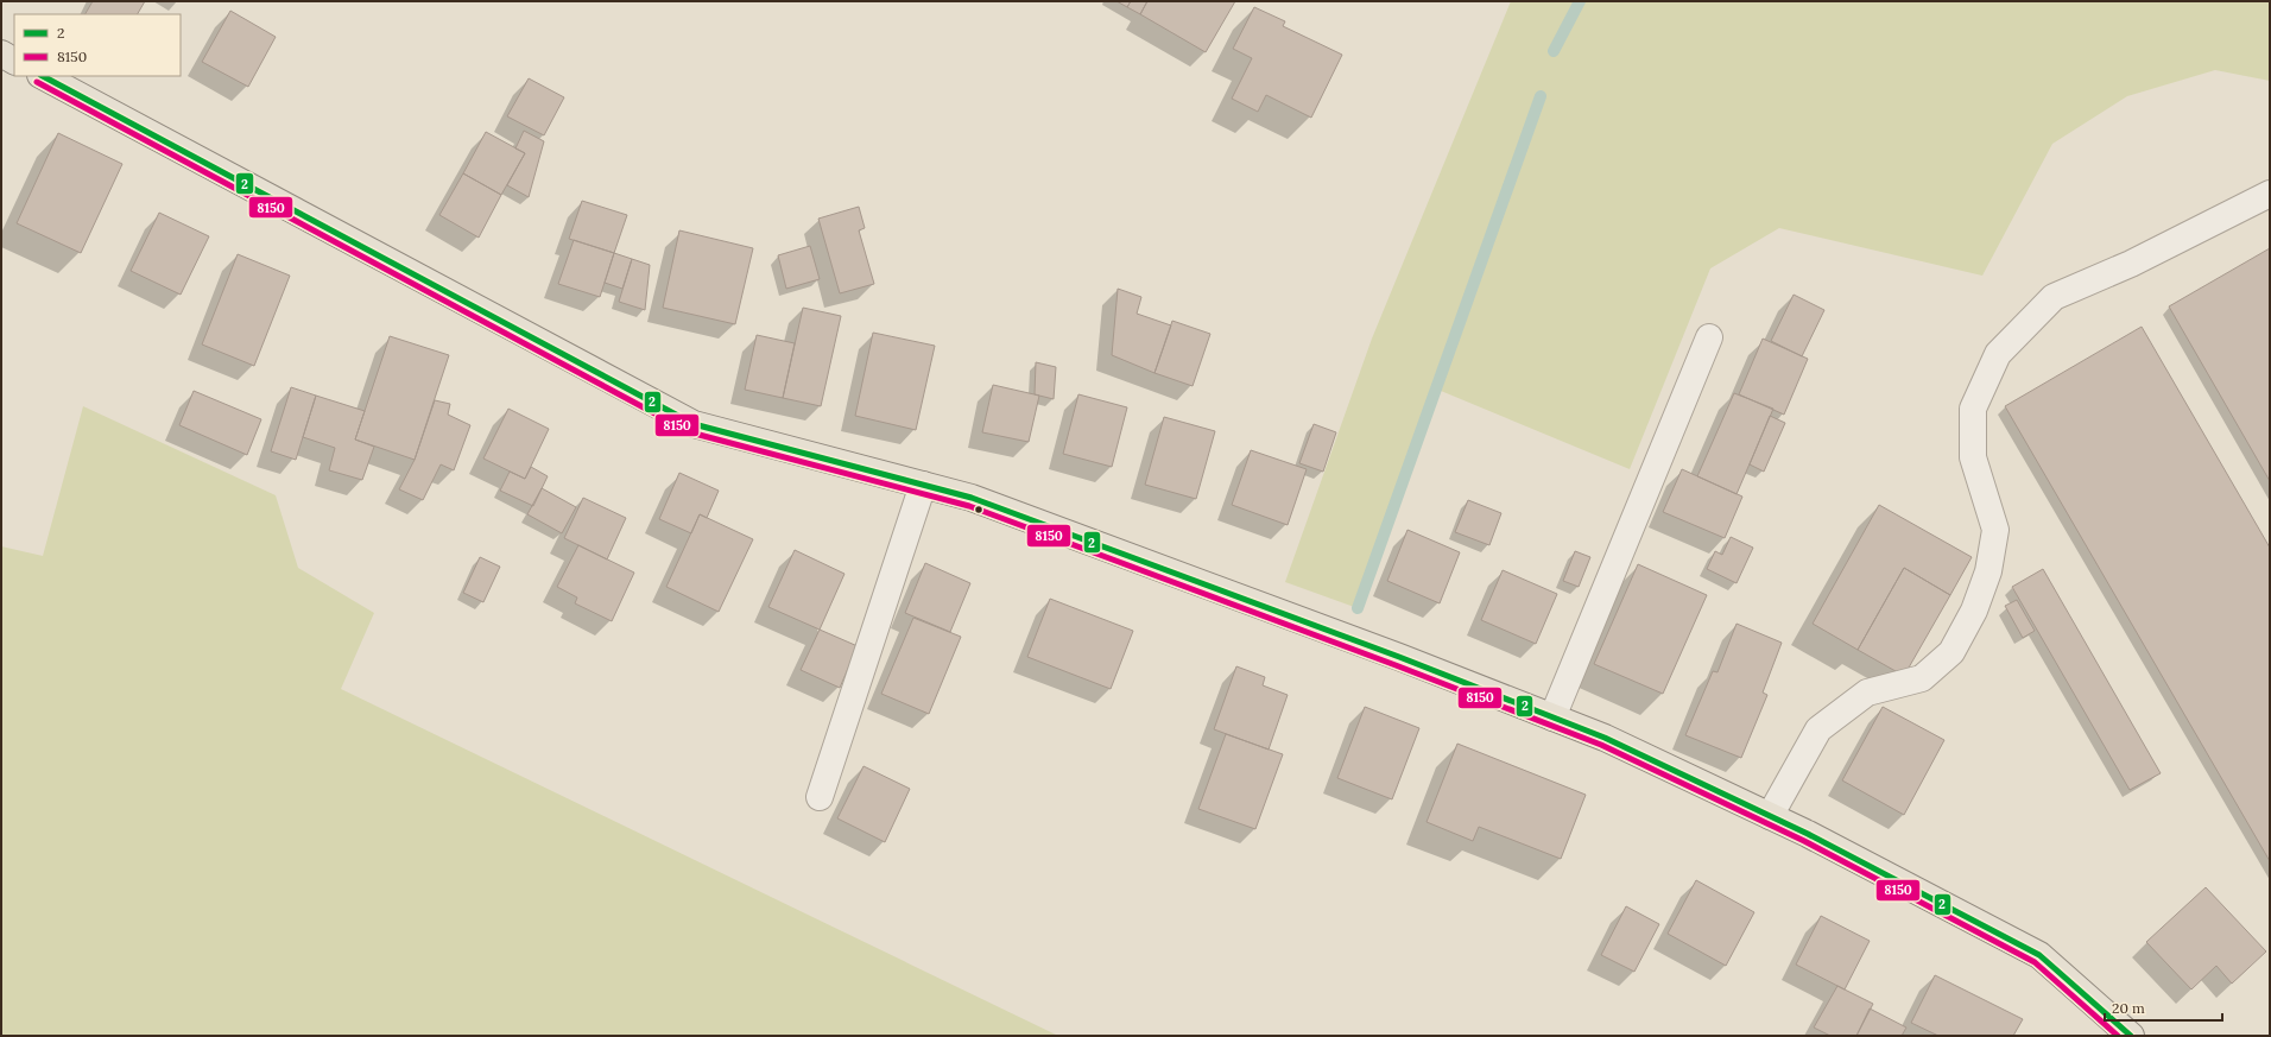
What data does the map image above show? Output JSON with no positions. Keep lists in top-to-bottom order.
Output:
{
  "lines": ["transit line 2", "transit line 8150"],
  "legend": ["2", "8150"],
  "scale_bar": "20 m"
}
